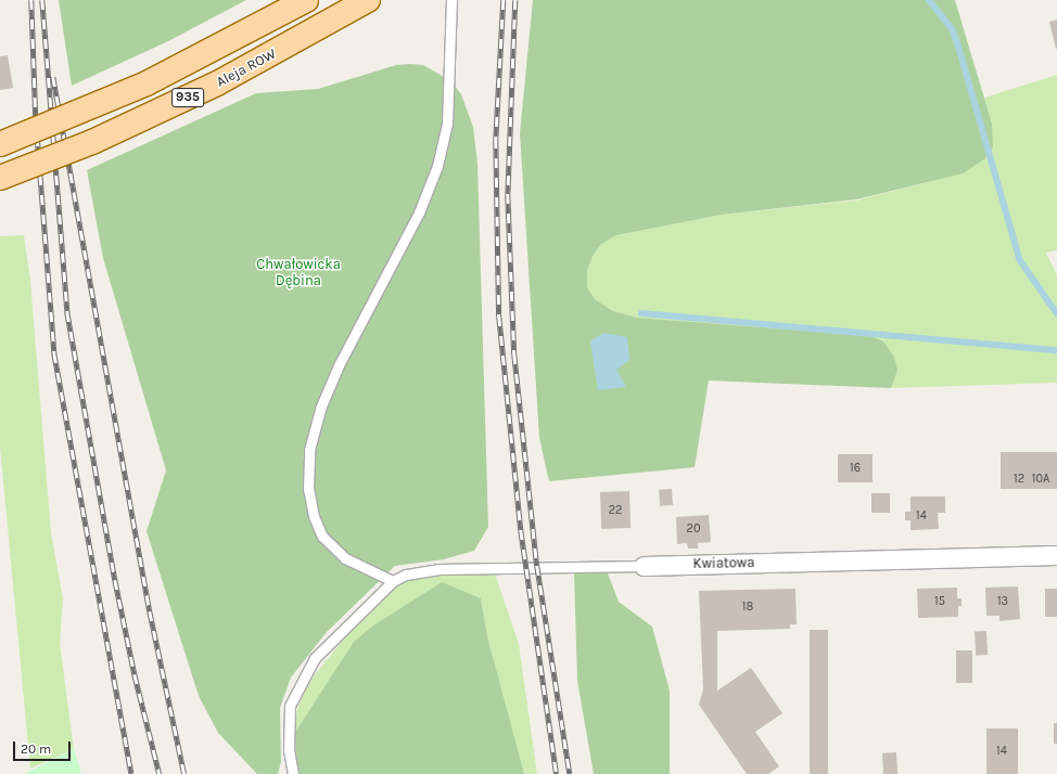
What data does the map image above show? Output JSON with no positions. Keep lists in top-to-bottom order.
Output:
{
  "streets": {
    "main road": ["Aleja ROW", "935"],
    "street": ["Kwiatowa"]
  },
  "parks": ["Chwałowicka Dębina"],
  "house_numbers": [
    "16",
    "12",
    "10A",
    "22",
    "14",
    "20",
    "15",
    "13",
    "18",
    "14"
  ],
  "scale_bar": "20 m"
}
